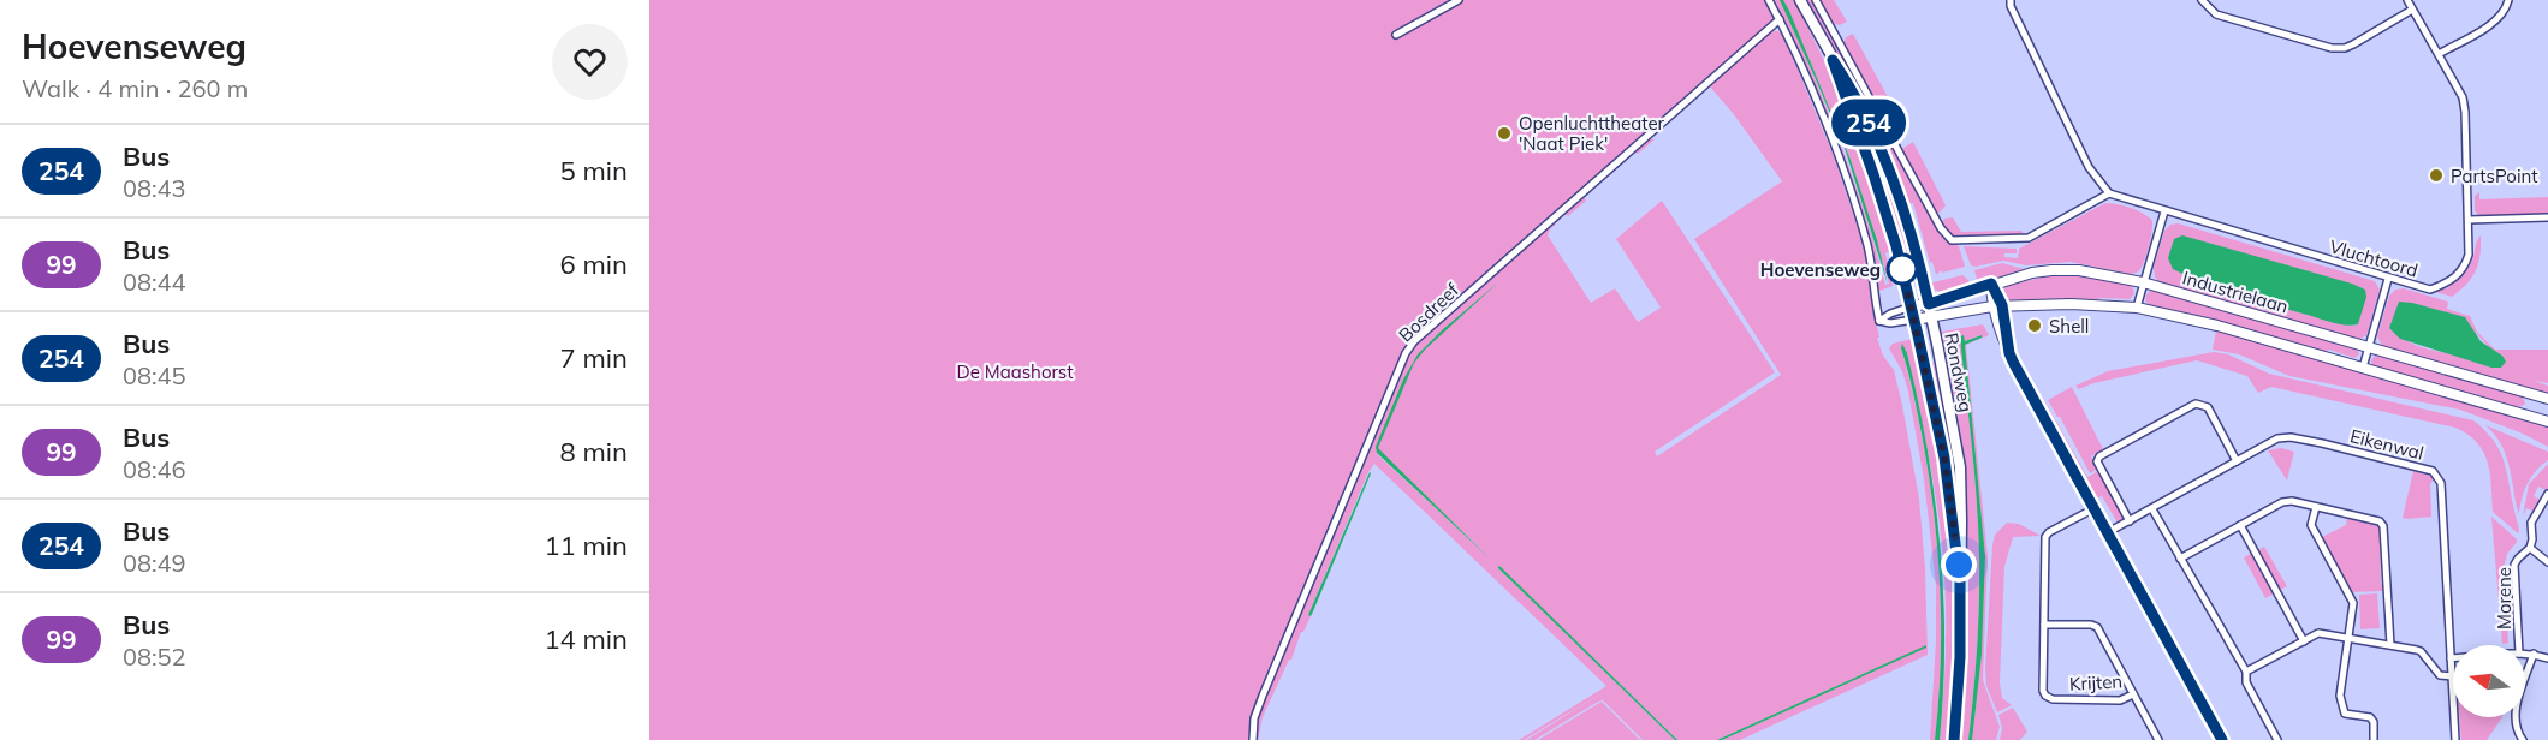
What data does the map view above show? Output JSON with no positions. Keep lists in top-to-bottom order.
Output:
{
  "streets": {
    "main road": ["Industrielaan", "Rondweg"],
    "street": [
      "Vluchtoord",
      "Bosdreef",
      "Eikenwal",
      "Morene",
      "Krijten"
    ]
  },
  "crossings": [
    ["Industrielaan", "Rondweg"]
  ],
  "parks": ["De Maashorst"],
  "places": [
    "Openluchttheater 'Naat Piek'",
    "PartsPoint",
    "Hoevenseweg",
    "Shell"
  ],
  "lines": ["bus line 254"],
  "north": "left",
  "page": {
    "heading": ["Hoevenseweg", "Walk · 4 min · 260 m"],
    "on_map": "254",
    "list": [
      {
        "mark": "254",
        "name": "Bus",
        "note": "08:43",
        "value": "5 min"
      },
      {
        "mark": "99",
        "name": "Bus",
        "note": "08:44",
        "value": "6 min"
      },
      {
        "mark": "254",
        "name": "Bus",
        "note": "08:45",
        "value": "7 min"
      },
      {
        "mark": "99",
        "name": "Bus",
        "note": "08:46",
        "value": "8 min"
      },
      {
        "mark": "254",
        "name": "Bus",
        "note": "08:49",
        "value": "11 min"
      },
      {
        "mark": "99",
        "name": "Bus",
        "note": "08:52",
        "value": "14 min"
      }
    ]
  }
}
